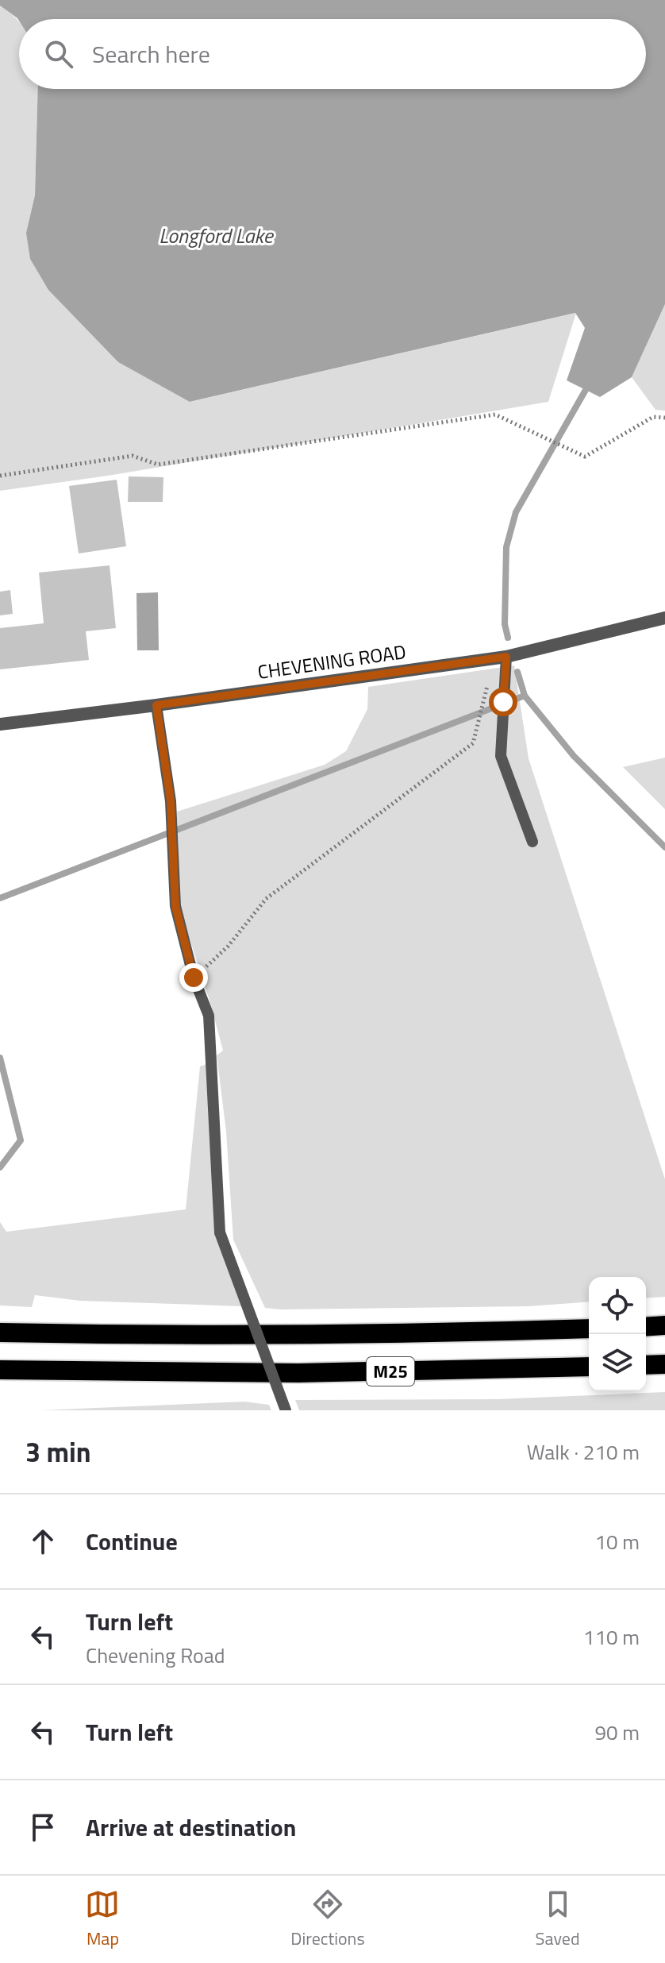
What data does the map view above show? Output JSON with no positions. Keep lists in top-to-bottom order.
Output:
{
  "streets": {
    "highway": ["M25"],
    "street": ["CHEVENING ROAD"]
  },
  "water": ["Longford Lake"],
  "page": {
    "search": "Search here",
    "heading": ["3 min", "Walk · 210 m"],
    "list": [
      ["Continue", "10 m"],
      ["Turn left", "Chevening Road", "110 m"],
      ["Turn left", "90 m"],
      "Arrive at destination"
    ],
    "nav": ["Map", "Directions", "Saved"]
  }
}
